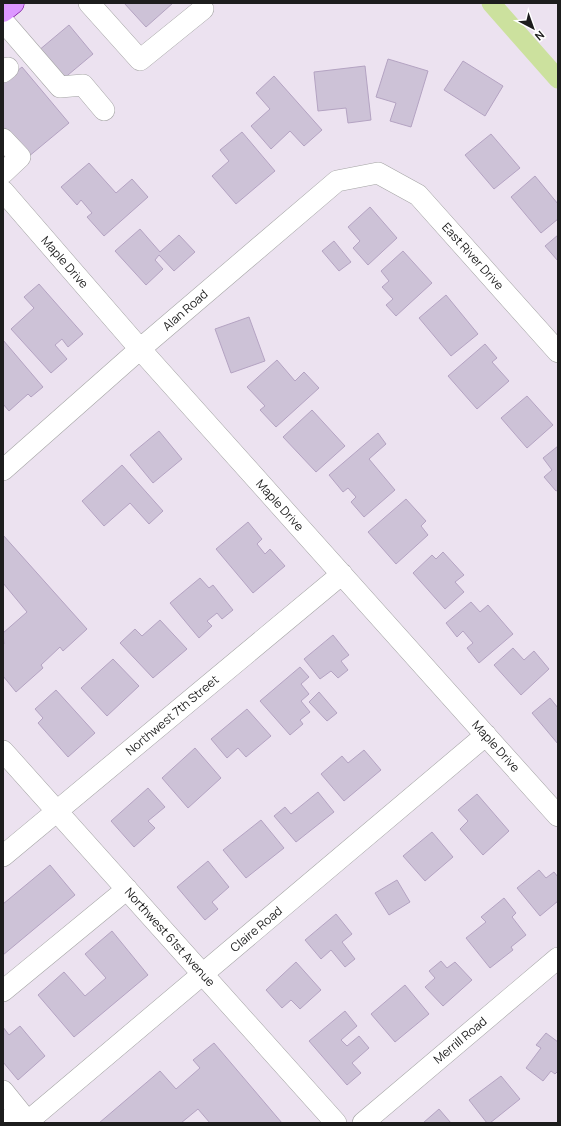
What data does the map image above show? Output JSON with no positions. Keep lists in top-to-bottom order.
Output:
{
  "streets": {
    "street": [
      "East River Drive",
      "Maple Drive",
      "Alan Road",
      "Northwest 7th Street",
      "Claire Road",
      "Northwest 61st Avenue",
      "Merrill Road"
    ]
  },
  "crossings": [
    ["East River Drive", "Alan Road"],
    ["Maple Drive", "Alan Road"],
    ["Maple Drive", "Northwest 7th Street"],
    ["Maple Drive", "Claire Road"],
    ["Northwest 7th Street", "Northwest 61st Avenue"],
    ["Claire Road", "Northwest 61st Avenue"]
  ],
  "north": "bottom right"
}
